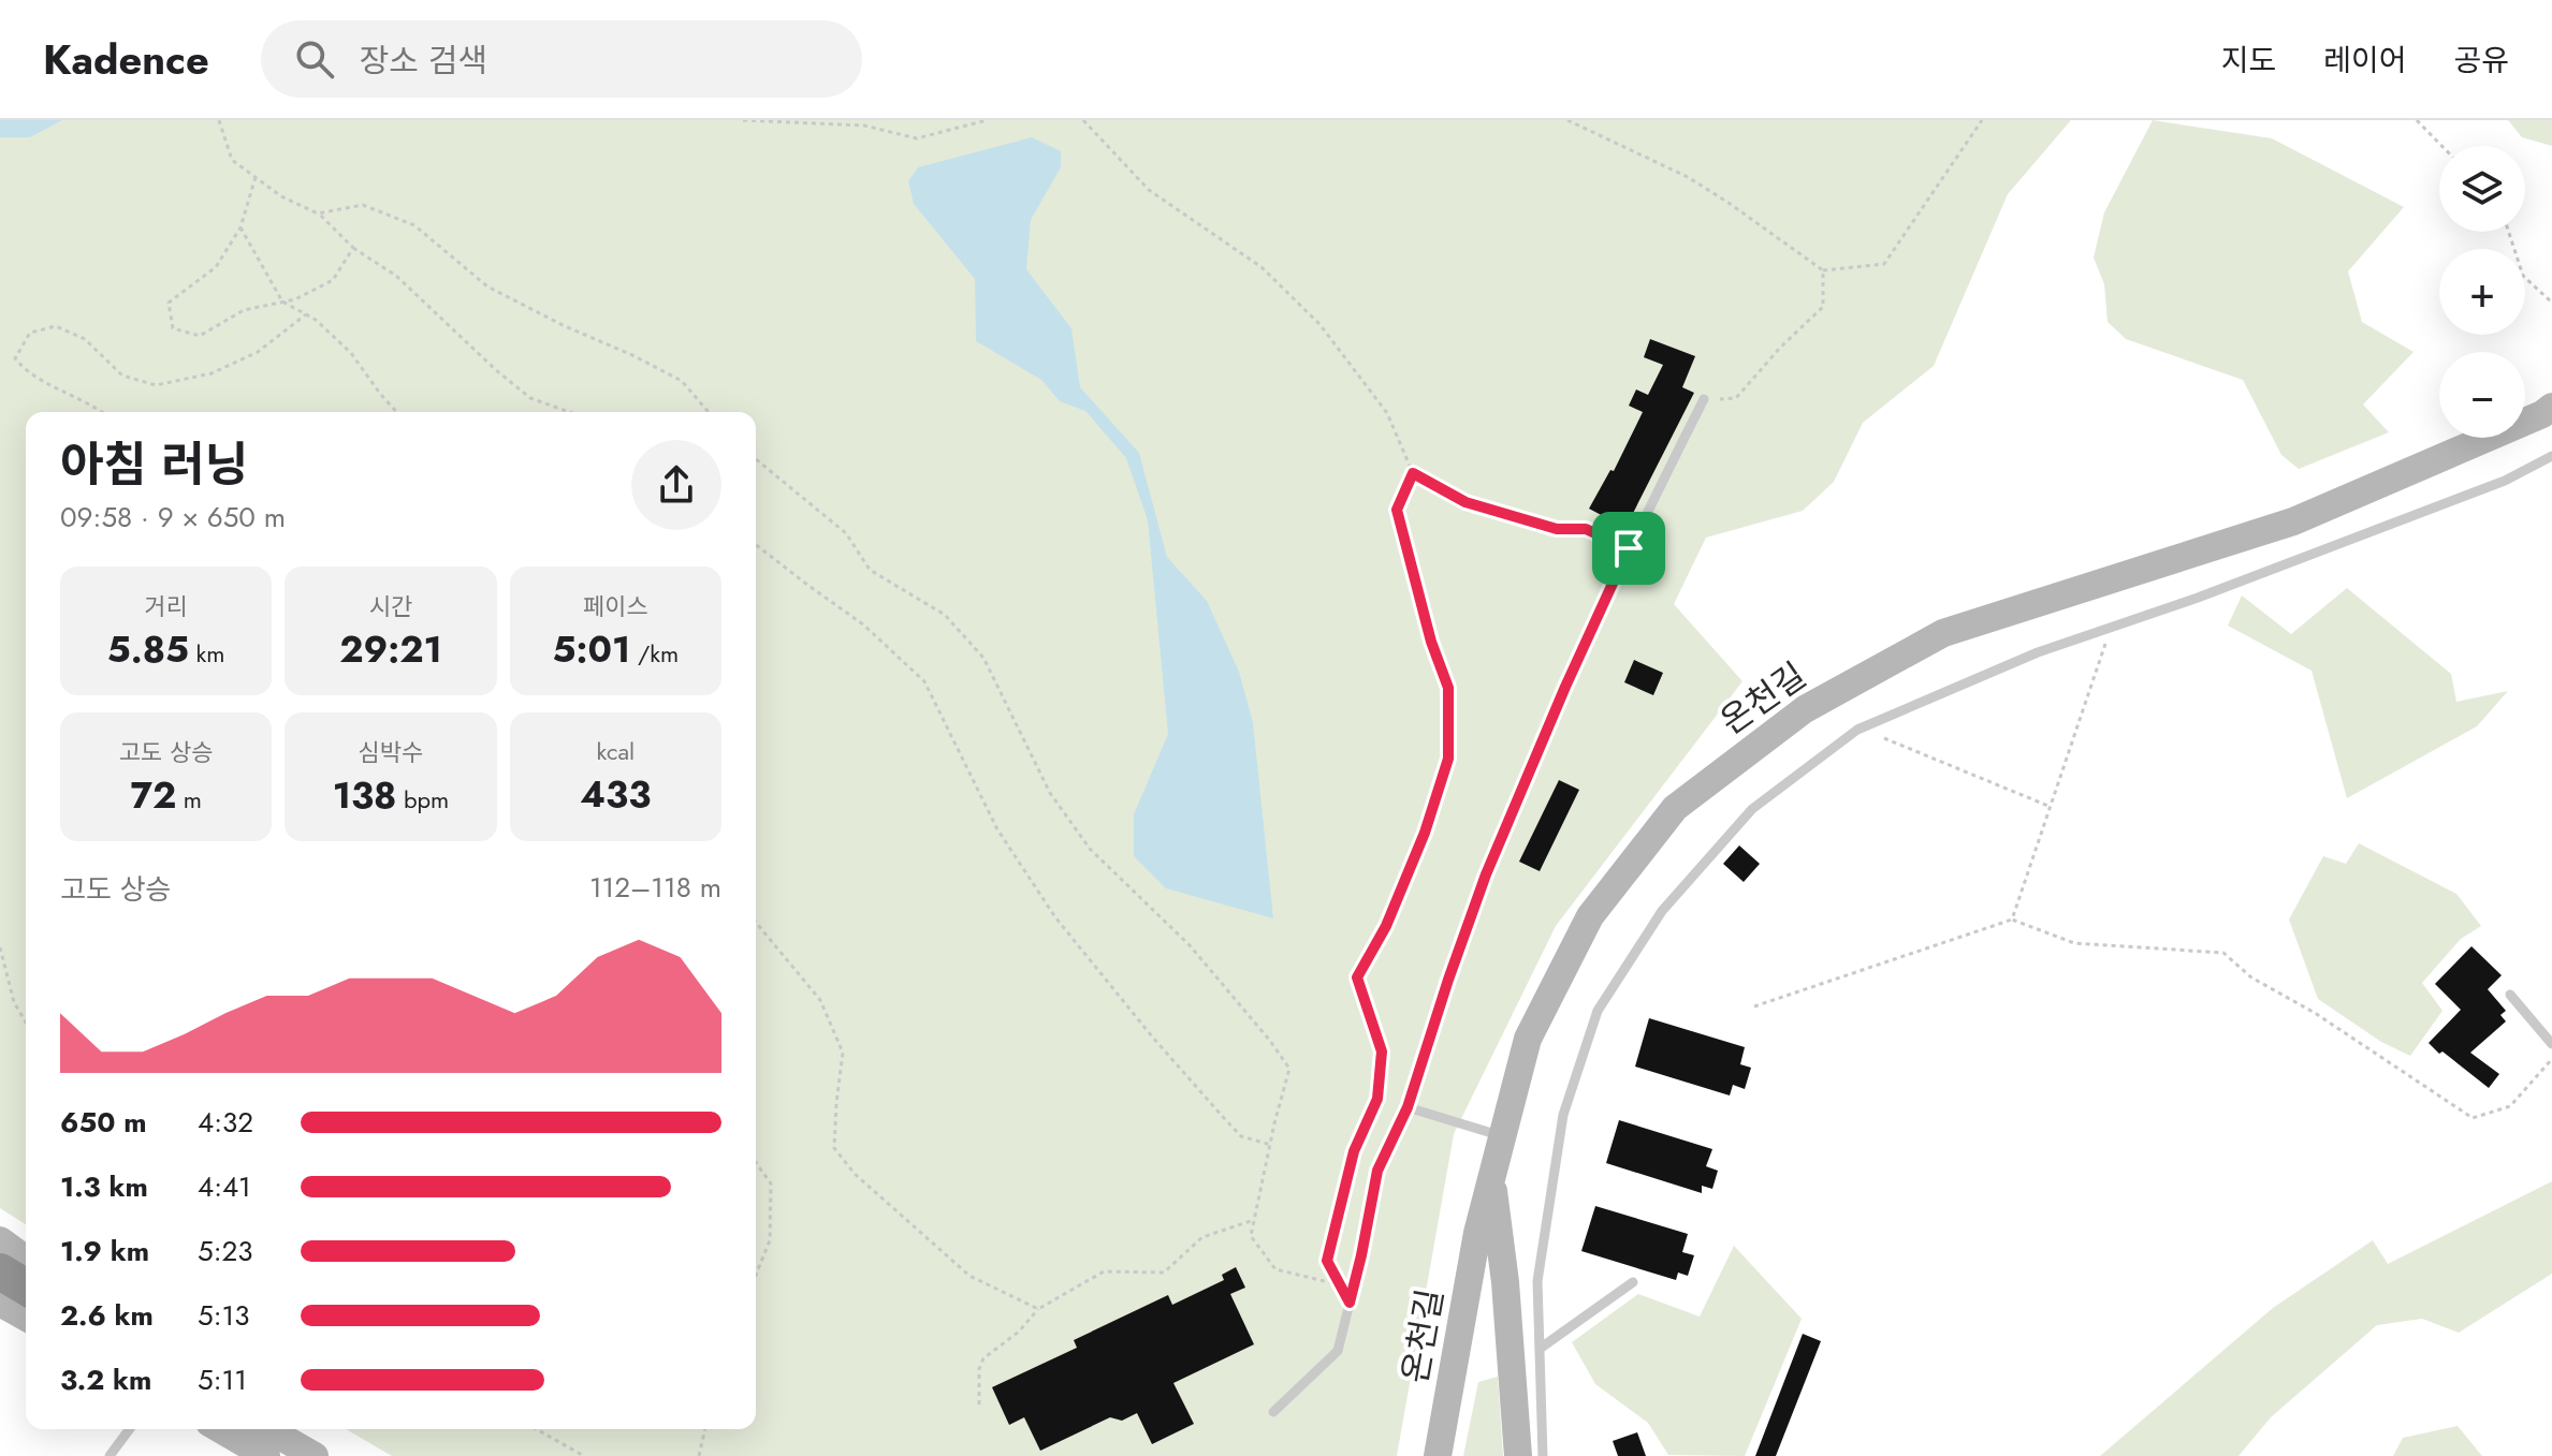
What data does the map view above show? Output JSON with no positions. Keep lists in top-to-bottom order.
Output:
{
  "streets": {
    "street": ["온천길"]
  },
  "page": {
    "header": "Kadence",
    "search": "장소 검색",
    "nav": ["지도", "레이어", "공유"],
    "map_buttons": ["+", "−"],
    "heading": ["아침 러닝", "09:58 · 9 × 650 m"],
    "stats": [
      ["거리", "5.85 km"],
      ["시간", "29:21"],
      ["페이스", "5:01 /km"],
      ["고도 상승", "72 m"],
      ["심박수", "138 bpm"],
      ["kcal", "433"]
    ],
    "chart": ["고도 상승", "112–118 m"],
    "list": [
      {
        "name": "650 m",
        "note": "4:32"
      },
      {
        "name": "1.3 km",
        "note": "4:41"
      },
      {
        "name": "1.9 km",
        "note": "5:23"
      },
      {
        "name": "2.6 km",
        "note": "5:13"
      },
      {
        "name": "3.2 km",
        "note": "5:11"
      }
    ]
  }
}
